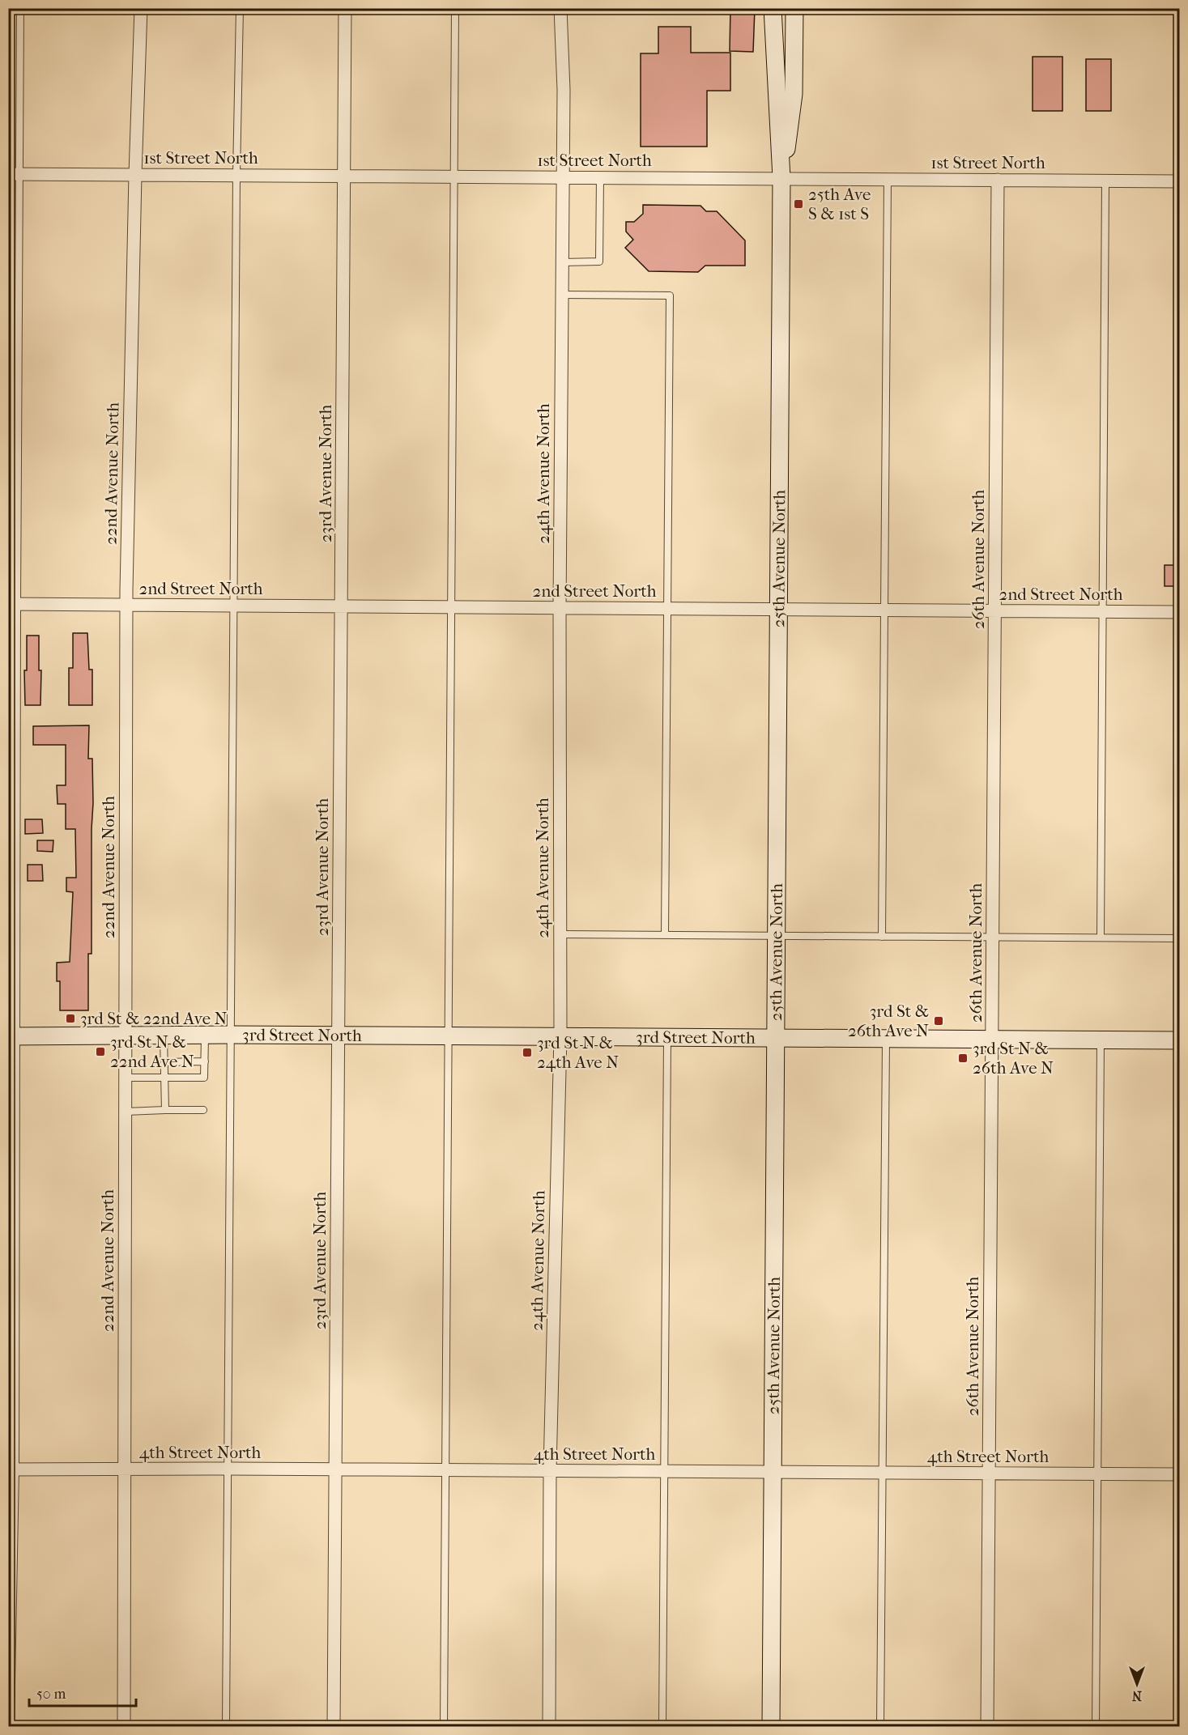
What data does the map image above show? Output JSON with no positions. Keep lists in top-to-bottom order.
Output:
{
  "streets": {
    "street": [
      "1st Street North",
      "22nd Avenue North",
      "23rd Avenue North",
      "24th Avenue North",
      "25th Avenue North",
      "26th Avenue North",
      "2nd Street North",
      "3rd Street North",
      "4th Street North"
    ]
  },
  "crossings": [
    ["1st Street North", "22nd Avenue North"],
    ["1st Street North", "23rd Avenue North"],
    ["1st Street North", "24th Avenue North"],
    ["1st Street North", "25th Avenue North"],
    ["1st Street North", "26th Avenue North"],
    ["22nd Avenue North", "2nd Street North"],
    ["22nd Avenue North", "3rd Street North"],
    ["22nd Avenue North", "4th Street North"],
    ["23rd Avenue North", "2nd Street North"],
    ["23rd Avenue North", "3rd Street North"],
    ["23rd Avenue North", "4th Street North"],
    ["24th Avenue North", "2nd Street North"],
    ["24th Avenue North", "3rd Street North"],
    ["24th Avenue North", "4th Street North"],
    ["25th Avenue North", "2nd Street North"],
    ["25th Avenue North", "3rd Street North"],
    ["25th Avenue North", "4th Street North"],
    ["26th Avenue North", "2nd Street North"],
    ["26th Avenue North", "3rd Street North"],
    ["26th Avenue North", "4th Street North"]
  ],
  "places": {
    "transit": [
      "25th Ave S & 1st S",
      "3rd St & 22nd Ave N",
      "3rd St & 26th Ave N",
      "3rd St N & 22nd Ave N",
      "3rd St N & 24th Ave N",
      "3rd St N & 26th Ave N"
    ]
  },
  "scale_bar": "50 m",
  "north": "bottom"
}
